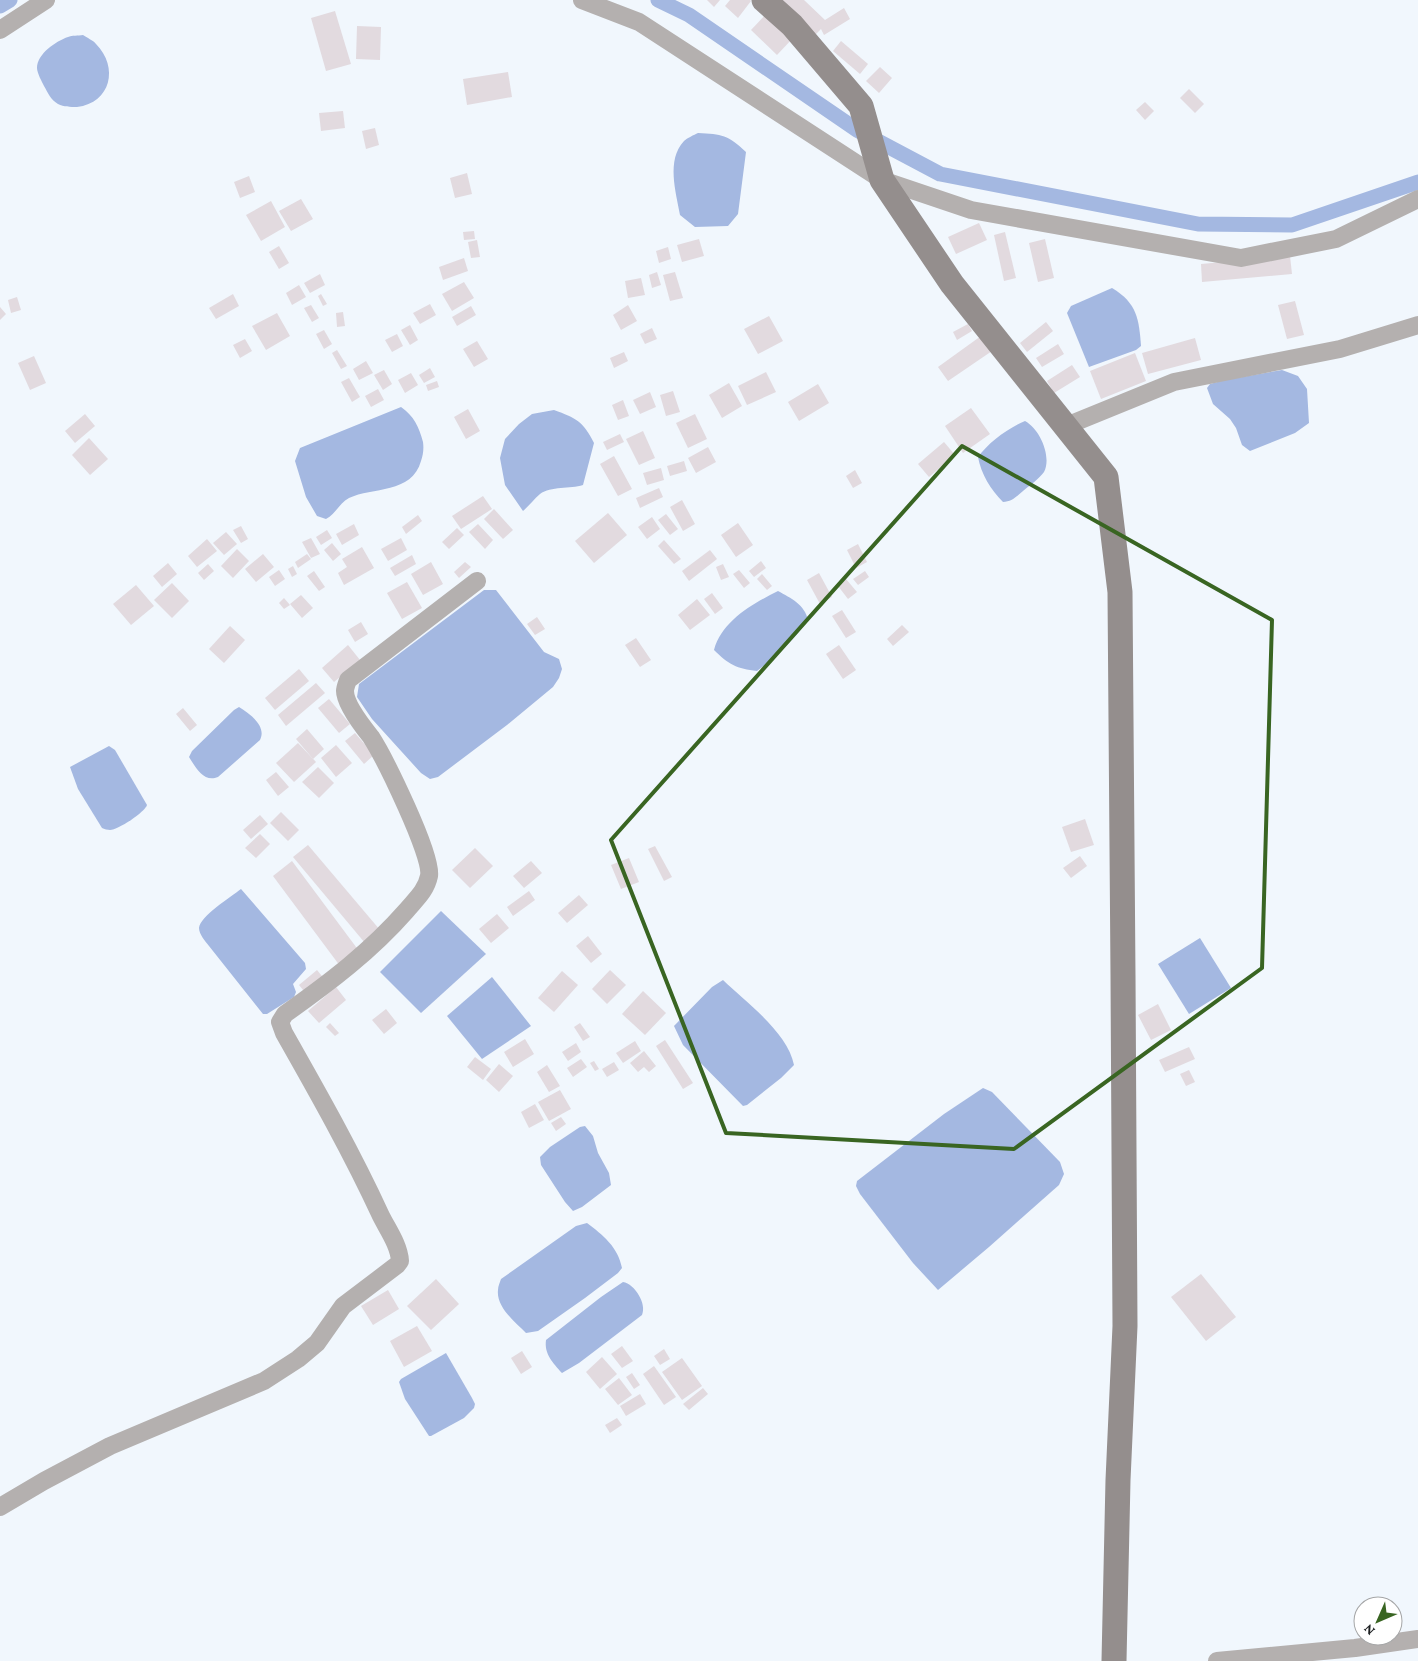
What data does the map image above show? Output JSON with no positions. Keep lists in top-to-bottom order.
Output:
{
  "north": "bottom left"
}
